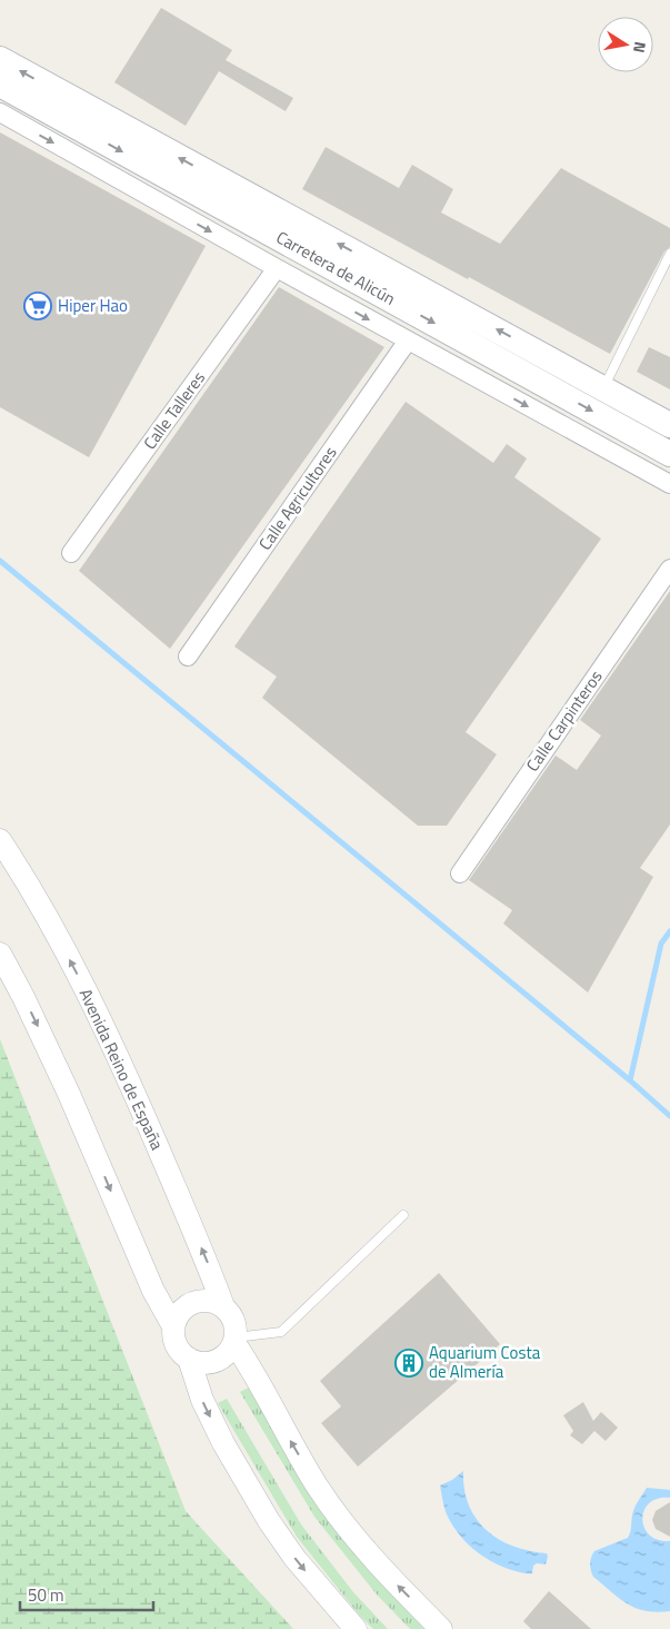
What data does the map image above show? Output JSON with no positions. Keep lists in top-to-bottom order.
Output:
{
  "streets": {
    "main road": ["Carretera de Alicún"],
    "street": [
      "Calle Talleres",
      "Calle Agricultores",
      "Calle Carpinteros",
      "Avenida Reino de España"
    ]
  },
  "places": {
    "supermarket": ["Hiper Hao"],
    "building": ["Aquarium Costa de Almería"]
  },
  "scale_bar": "50 m",
  "north": "right"
}
